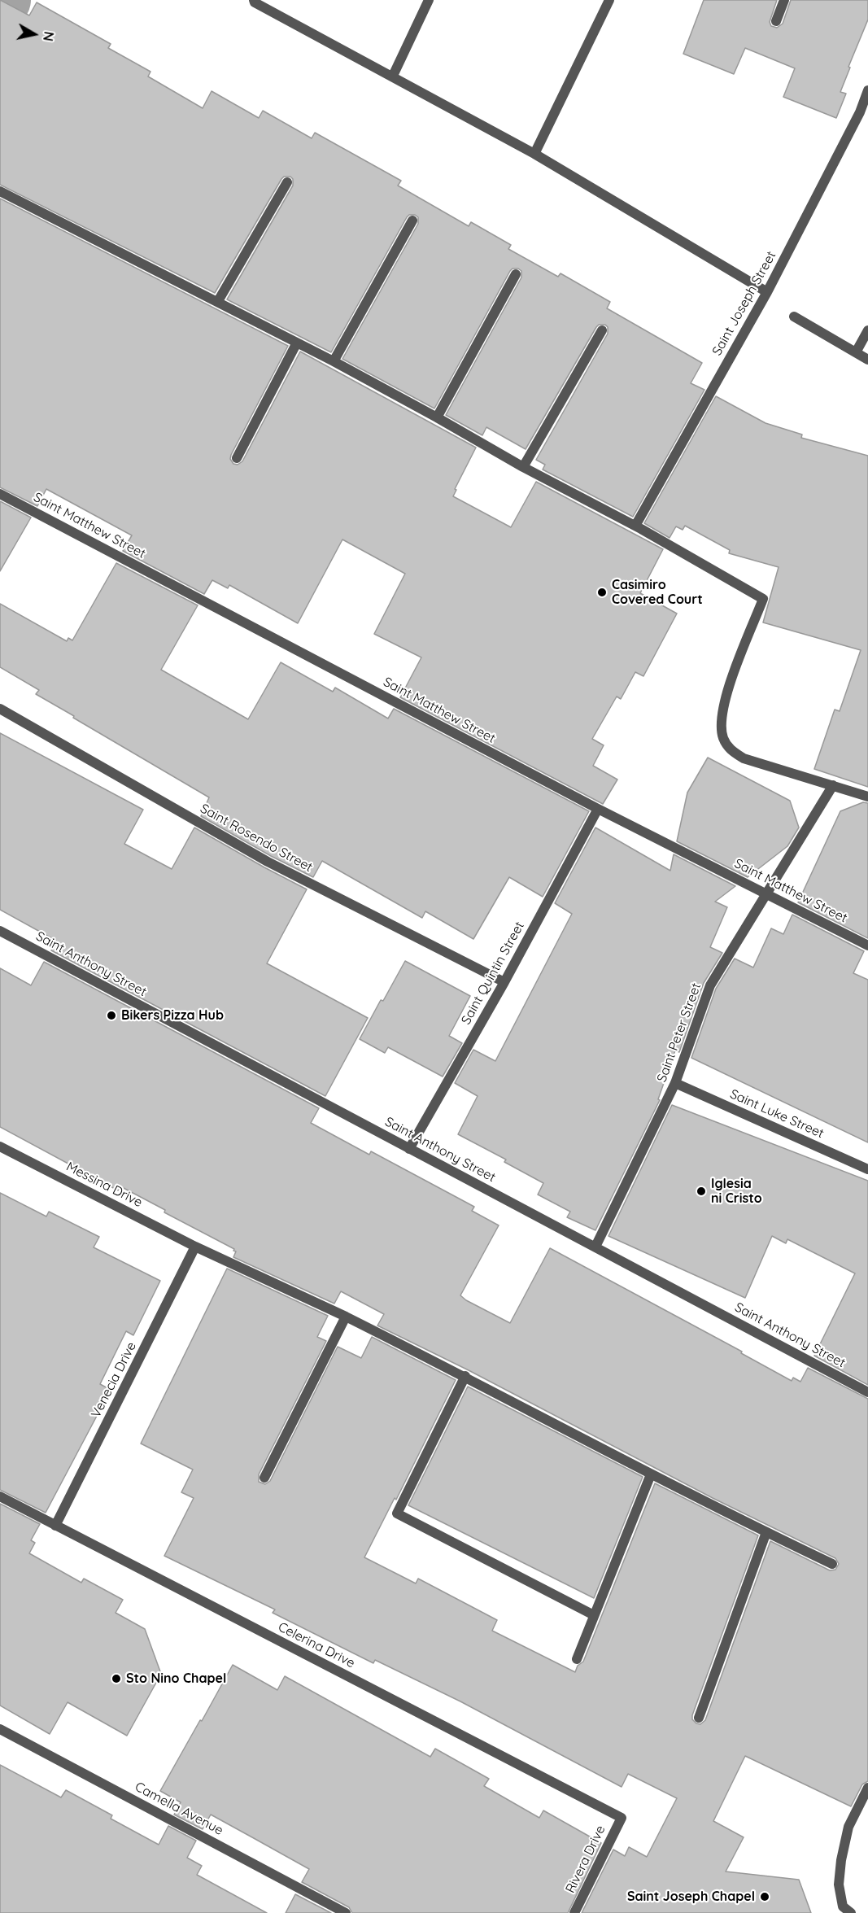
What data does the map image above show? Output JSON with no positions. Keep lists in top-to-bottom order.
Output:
{
  "streets": {
    "street": [
      "Saint Joseph Street",
      "Saint Matthew Street",
      "Saint Rosendo Street",
      "Saint Anthony Street",
      "Saint Quintin Street",
      "Saint Peter Street",
      "Saint Luke Street",
      "Messina Drive",
      "Venecia Drive",
      "Celerina Drive",
      "Camella Avenue",
      "Rivera Drive"
    ]
  },
  "crossings": [
    ["Saint Matthew Street", "Saint Quintin Street"],
    ["Saint Matthew Street", "Saint Peter Street"],
    ["Saint Rosendo Street", "Saint Quintin Street"],
    ["Saint Anthony Street", "Saint Quintin Street"],
    ["Saint Anthony Street", "Saint Peter Street"],
    ["Saint Peter Street", "Saint Luke Street"],
    ["Messina Drive", "Venecia Drive"],
    ["Venecia Drive", "Celerina Drive"],
    ["Celerina Drive", "Rivera Drive"]
  ],
  "places": [
    "Casimiro Covered Court",
    "Bikers Pizza Hub",
    "Iglesia ni Cristo",
    "Sto Nino Chapel",
    "Saint Joseph Chapel"
  ],
  "north": "right"
}
